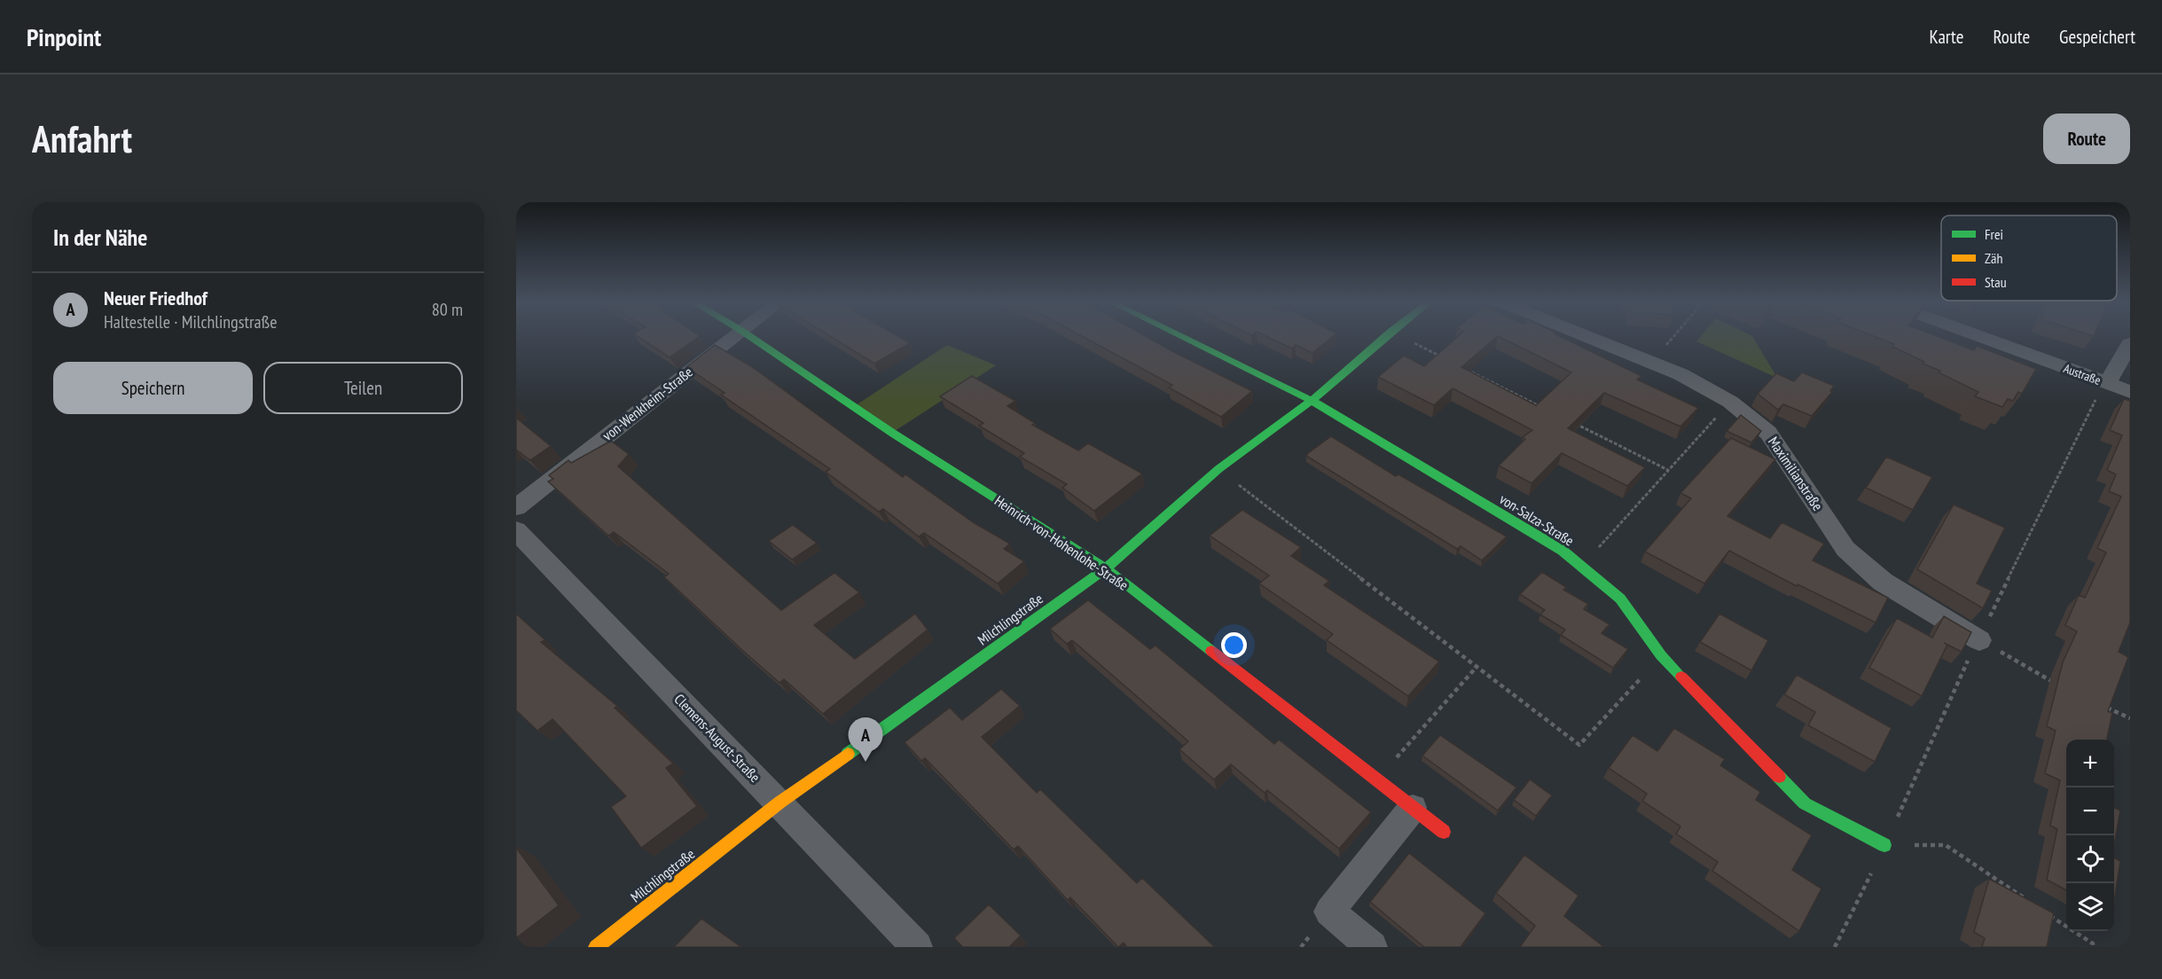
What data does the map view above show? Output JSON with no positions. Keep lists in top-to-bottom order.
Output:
{
  "streets": {
    "street": [
      "Austraße",
      "von-Wenkheim-Straße",
      "Maximilianstraße",
      "von-Salza-Straße",
      "Heinrich-von-Hohenlohe-Straße",
      "Milchlingstraße",
      "Clemens-August-Straße"
    ]
  },
  "crossings": [
    ["von-Salza-Straße", "Milchlingstraße"],
    ["Heinrich-von-Hohenlohe-Straße", "Milchlingstraße"],
    ["Milchlingstraße", "Clemens-August-Straße"]
  ],
  "legend": ["Frei", "Zäh", "Stau"],
  "page": {
    "header": "Pinpoint",
    "nav": ["Karte", "Route", "Gespeichert"],
    "buttons": [
      "Route",
      ["Speichern", "Teilen"]
    ],
    "title": "Anfahrt",
    "heading": "In der Nähe",
    "list": [
      {
        "mark": "A",
        "name": "Neuer Friedhof",
        "note": "Haltestelle · Milchlingstraße",
        "value": "80 m"
      }
    ],
    "pins": "A",
    "map_buttons": ["+", "−"]
  }
}
